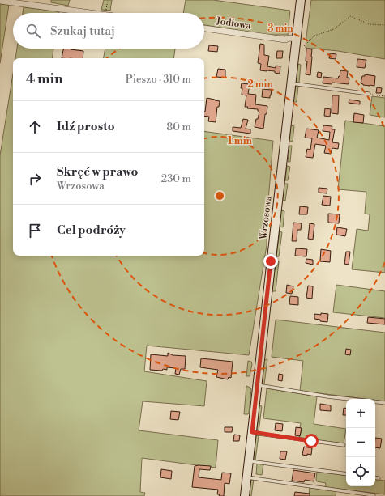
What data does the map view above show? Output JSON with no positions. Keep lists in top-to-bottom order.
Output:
{
  "streets": {
    "main road": ["Wrzosowa"],
    "street": ["Jodłowa"]
  },
  "crossings": [
    ["Jodłowa", "Wrzosowa"]
  ],
  "page": {
    "search": "Szukaj tutaj",
    "heading": ["4 min", "Pieszo · 310 m"],
    "list": [
      ["Idź prosto", "80 m"],
      ["Skręć w prawo", "Wrzosowa", "230 m"],
      "Cel podróży"
    ],
    "map_buttons": ["+", "−"]
  },
  "rings": ["3 min", "2 min", "1 min"]
}
